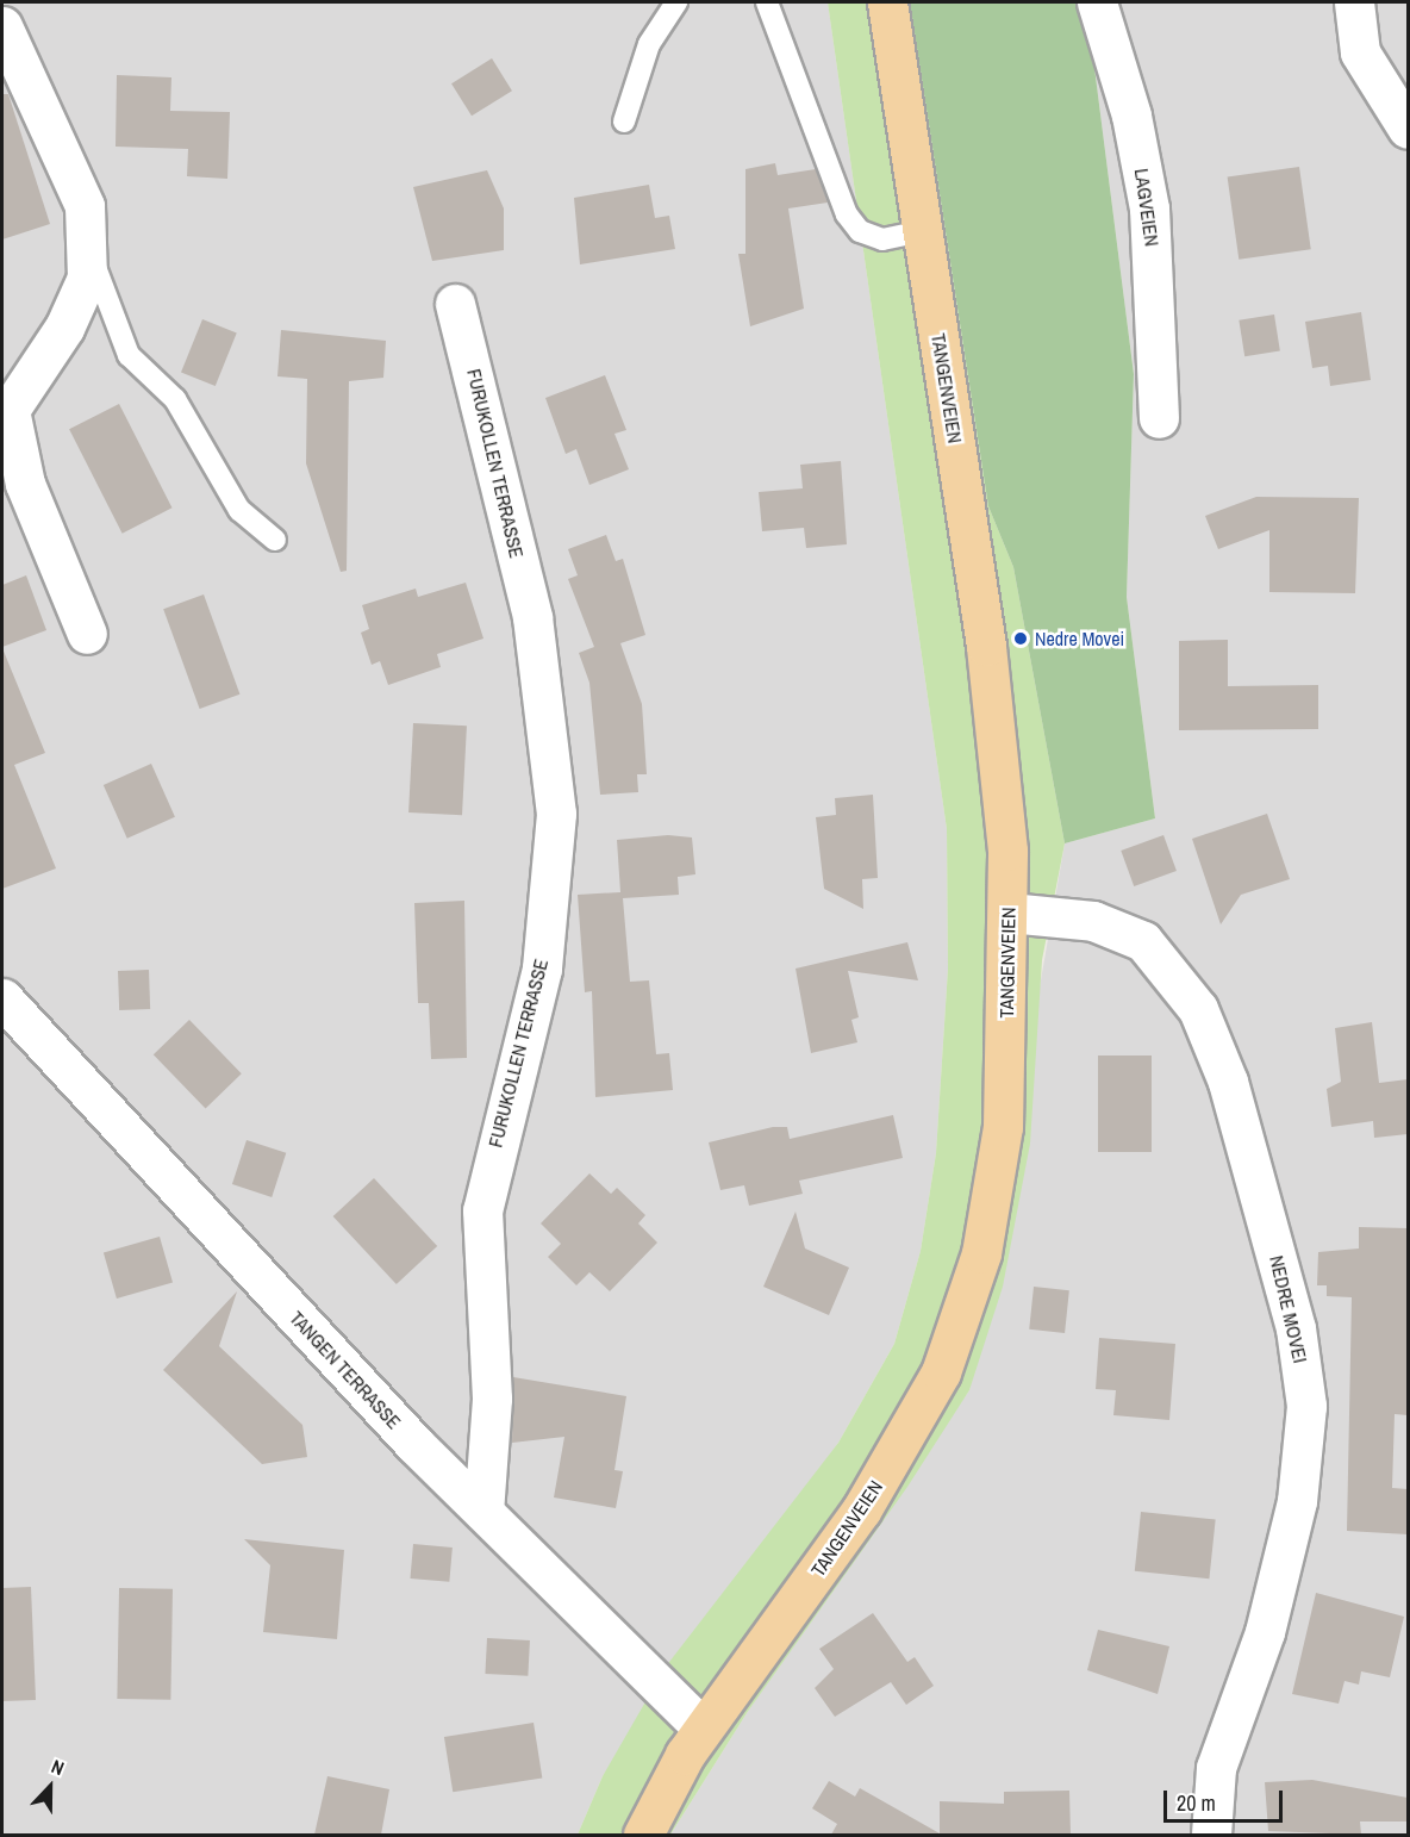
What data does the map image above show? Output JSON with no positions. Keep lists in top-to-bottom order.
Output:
{
  "streets": {
    "main road": ["TANGENVEIEN"],
    "street": [
      "LAGVEIEN",
      "FURUKOLLEN TERRASSE",
      "NEDRE MOVEI",
      "TANGEN TERRASSE"
    ]
  },
  "crossings": [
    ["TANGENVEIEN", "NEDRE MOVEI"],
    ["TANGENVEIEN", "TANGEN TERRASSE"],
    ["FURUKOLLEN TERRASSE", "TANGEN TERRASSE"]
  ],
  "places": ["Nedre Movei"],
  "scale_bar": "20 m",
  "north": "top"
}
